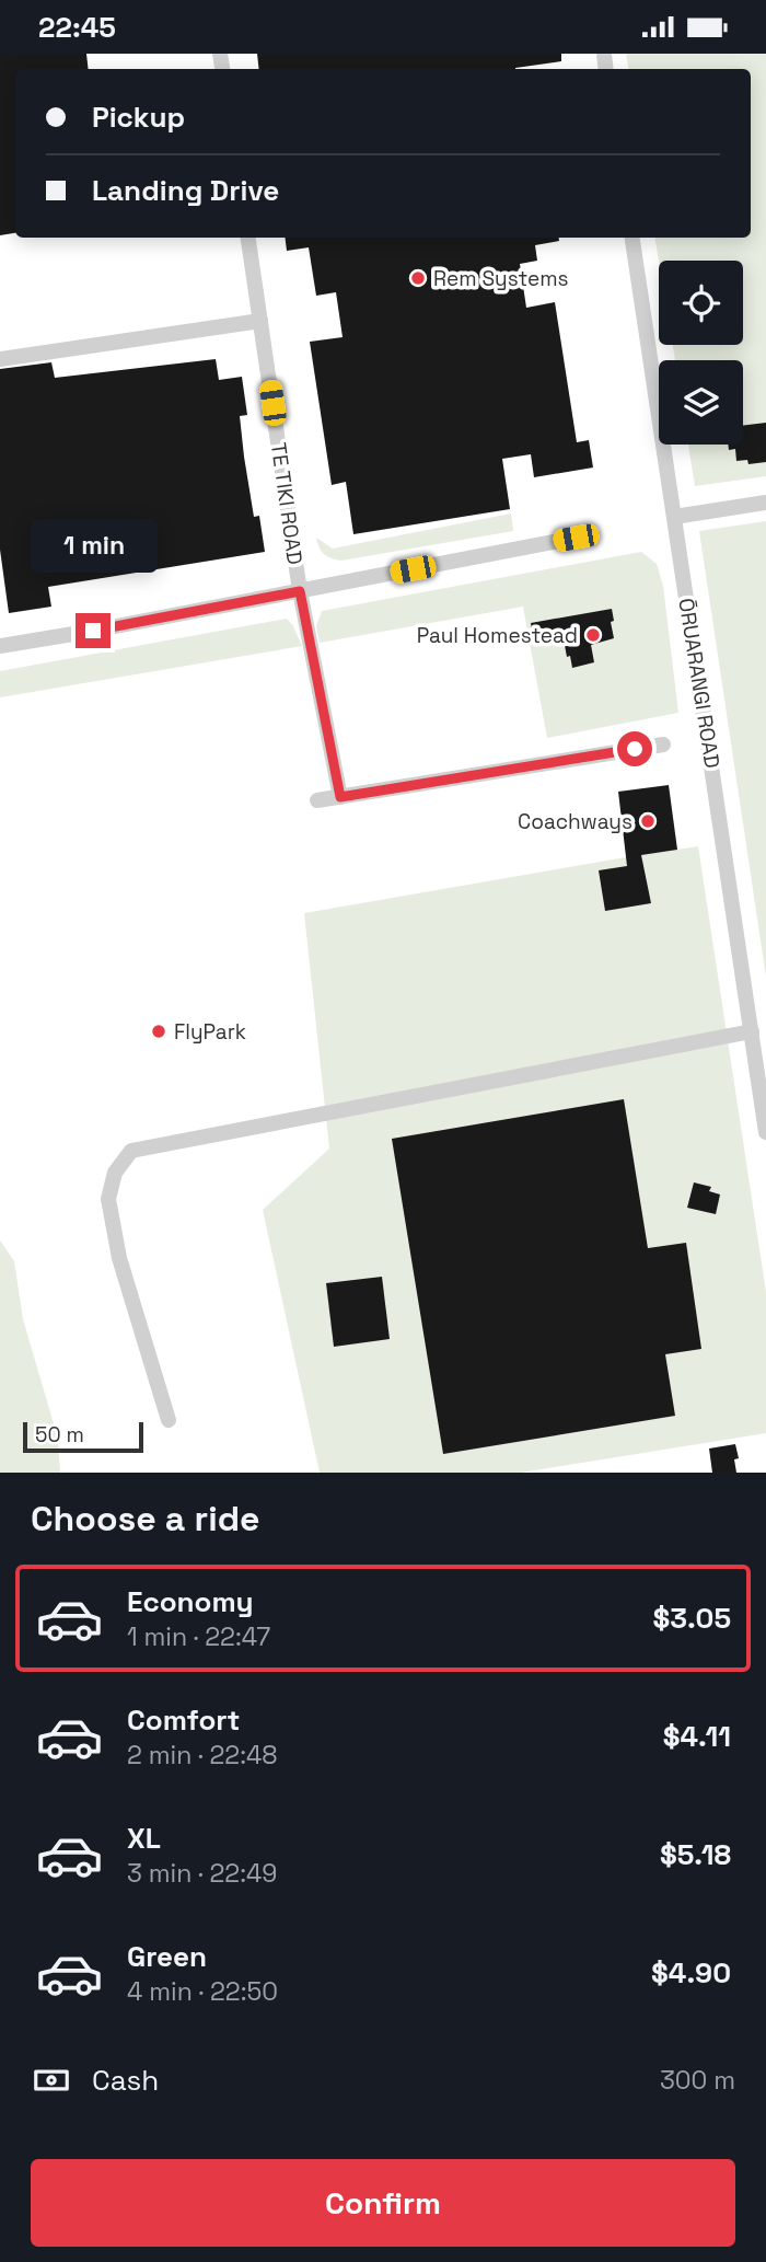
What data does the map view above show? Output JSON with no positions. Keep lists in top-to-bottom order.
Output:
{
  "streets": {
    "street": ["TE TIKI ROAD", "ŌRUARANGI ROAD"]
  },
  "places": [
    "Rem Systems",
    "Paul Homestead",
    "Coachways",
    "FlyPark"
  ],
  "scale_bar": "50 m",
  "page": {
    "status": "22:45",
    "banner": ["Pickup", "Landing Drive"],
    "bubble": "1 min",
    "scale": "50 m",
    "heading": "Choose a ride",
    "list": [
      {
        "name": "Economy",
        "note": "1 min · 22:47",
        "value": "$3.05"
      },
      {
        "name": "Comfort",
        "note": "2 min · 22:48",
        "value": "$4.11"
      },
      {
        "name": "XL",
        "note": "3 min · 22:49",
        "value": "$5.18"
      },
      {
        "name": "Green",
        "note": "4 min · 22:50",
        "value": "$4.90"
      }
    ],
    "pay": ["Cash", "300 m"],
    "buttons": "Confirm"
  }
}
